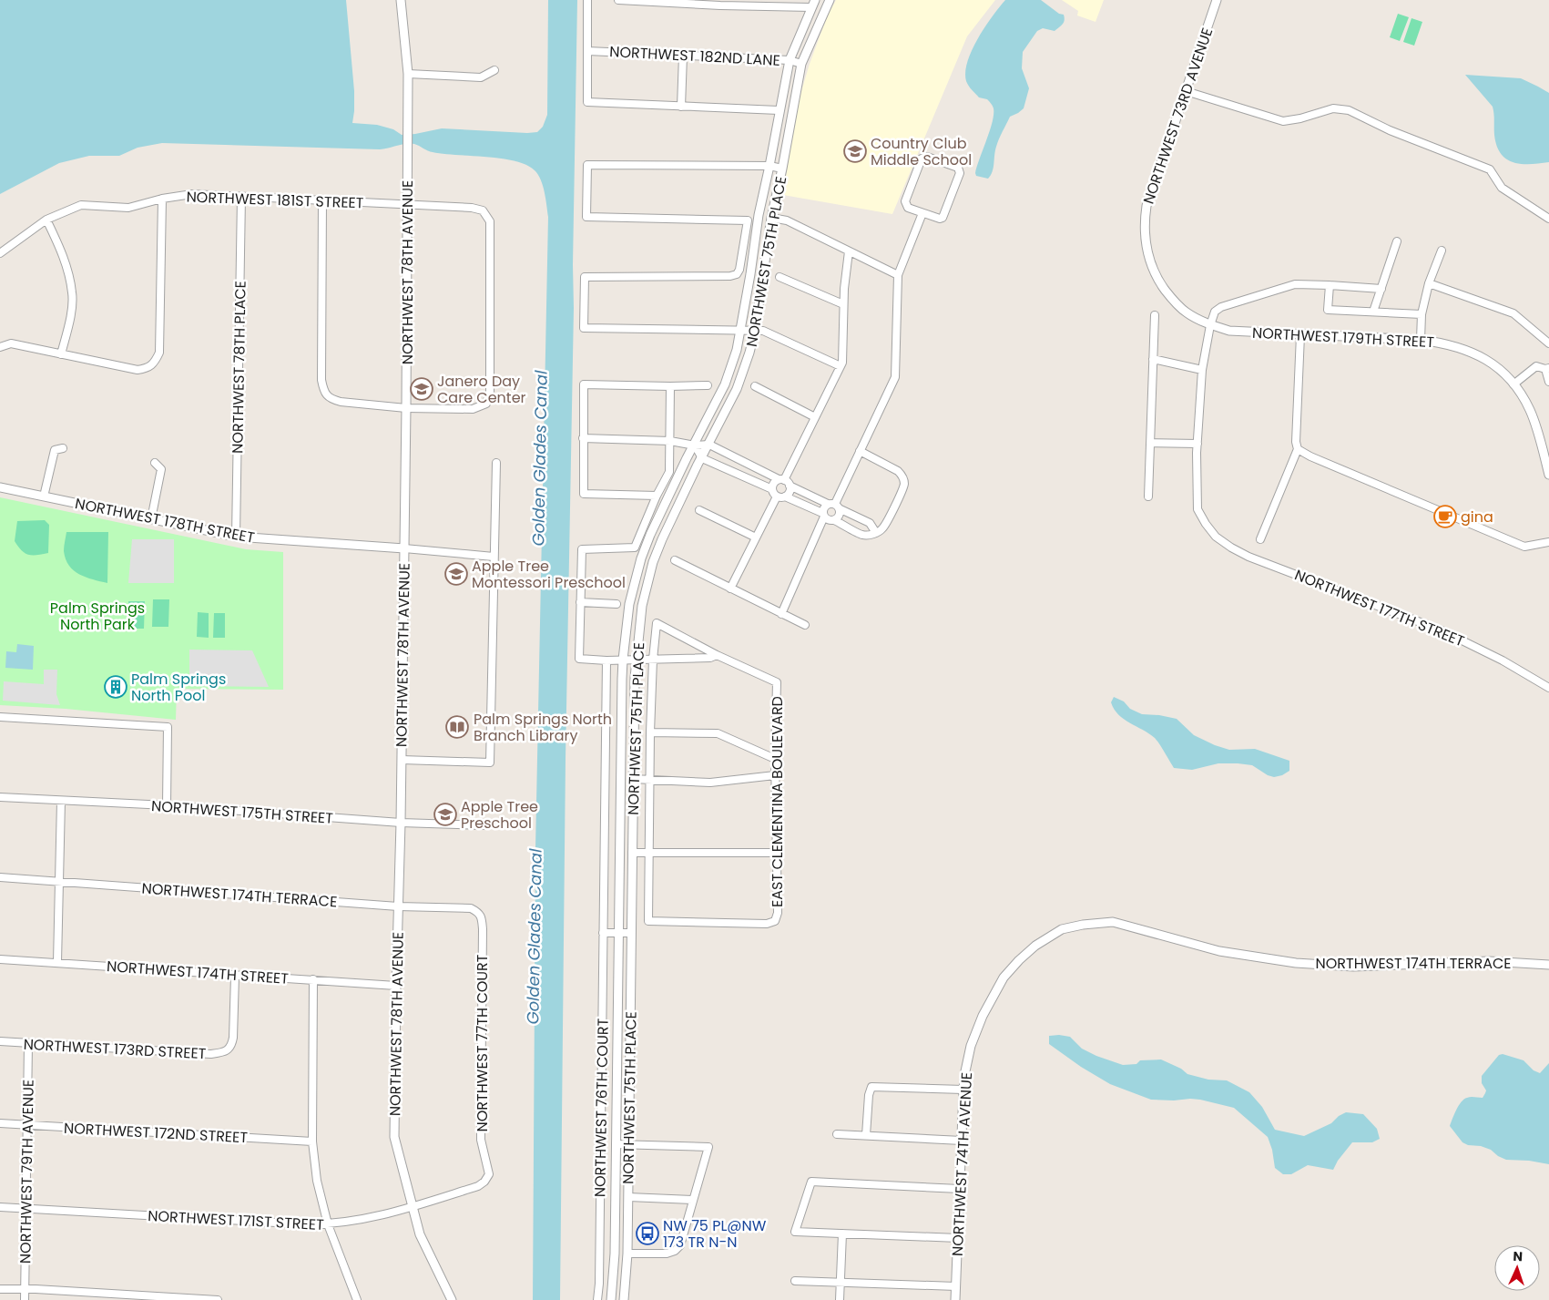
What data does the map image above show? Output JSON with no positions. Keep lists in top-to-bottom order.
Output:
{
  "streets": {
    "street": [
      "NORTHWEST 182ND LANE",
      "NORTHWEST 73RD AVENUE",
      "NORTHWEST 181ST STREET",
      "NORTHWEST 75TH PLACE",
      "NORTHWEST 78TH AVENUE",
      "NORTHWEST 179TH STREET",
      "NORTHWEST 78TH PLACE",
      "NORTHWEST 178TH STREET",
      "NORTHWEST 177TH STREET",
      "EAST CLEMENTINA BOULEVARD",
      "NORTHWEST 175TH STREET",
      "NORTHWEST 174TH TERRACE",
      "NORTHWEST 174TH STREET",
      "NORTHWEST 77TH COURT",
      "NORTHWEST 173RD STREET",
      "NORTHWEST 76TH COURT",
      "NORTHWEST 172ND STREET",
      "NORTHWEST 74TH AVENUE",
      "NORTHWEST 79TH AVENUE",
      "NORTHWEST 171ST STREET"
    ]
  },
  "crossings": [
    ["NORTHWEST 182ND LANE", "NORTHWEST 75TH PLACE"],
    ["NORTHWEST 73RD AVENUE", "NORTHWEST 179TH STREET"],
    ["NORTHWEST 181ST STREET", "NORTHWEST 78TH AVENUE"],
    ["NORTHWEST 181ST STREET", "NORTHWEST 78TH PLACE"],
    ["NORTHWEST 78TH AVENUE", "NORTHWEST 178TH STREET"],
    ["NORTHWEST 78TH AVENUE", "NORTHWEST 175TH STREET"],
    ["NORTHWEST 78TH AVENUE", "NORTHWEST 174TH TERRACE"],
    ["NORTHWEST 78TH AVENUE", "NORTHWEST 174TH STREET"],
    ["NORTHWEST 78TH AVENUE", "NORTHWEST 171ST STREET"],
    ["NORTHWEST 179TH STREET", "NORTHWEST 177TH STREET"],
    ["NORTHWEST 78TH PLACE", "NORTHWEST 178TH STREET"],
    ["NORTHWEST 174TH TERRACE", "NORTHWEST 77TH COURT"],
    ["NORTHWEST 174TH TERRACE", "NORTHWEST 74TH AVENUE"],
    ["NORTHWEST 174TH STREET", "NORTHWEST 173RD STREET"],
    ["NORTHWEST 77TH COURT", "NORTHWEST 171ST STREET"],
    ["NORTHWEST 173RD STREET", "NORTHWEST 79TH AVENUE"],
    ["NORTHWEST 172ND STREET", "NORTHWEST 79TH AVENUE"],
    ["NORTHWEST 79TH AVENUE", "NORTHWEST 171ST STREET"]
  ],
  "water": ["Golden Glades Canal"],
  "parks": ["Palm Springs North Park"],
  "places": {
    "school or university": [
      "Country Club Middle School",
      "Janero Day Care Center",
      "Apple Tree Montessori Preschool",
      "Apple Tree Preschool"
    ],
    "cafe": ["gina"],
    "building": ["Palm Springs North Pool"],
    "library": ["Palm Springs North Branch Library"],
    "bus stop": ["NW 75 PL@NW 173 TR N-N"]
  },
  "north": "top"
}
